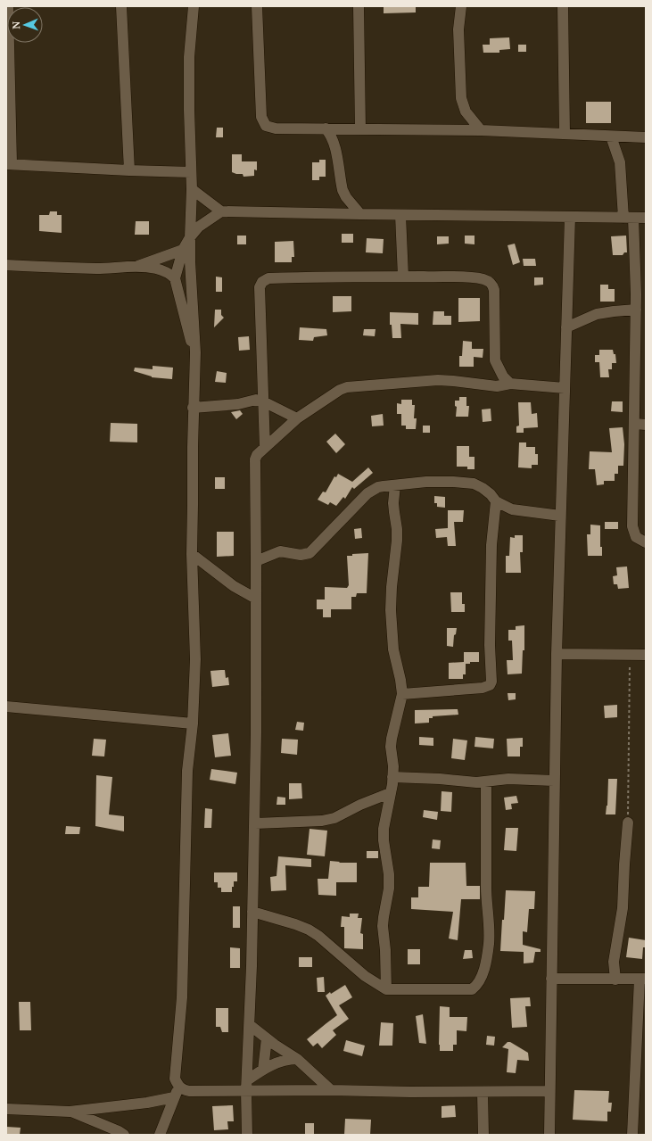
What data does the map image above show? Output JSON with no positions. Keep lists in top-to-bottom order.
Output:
{
  "north": "left"
}
